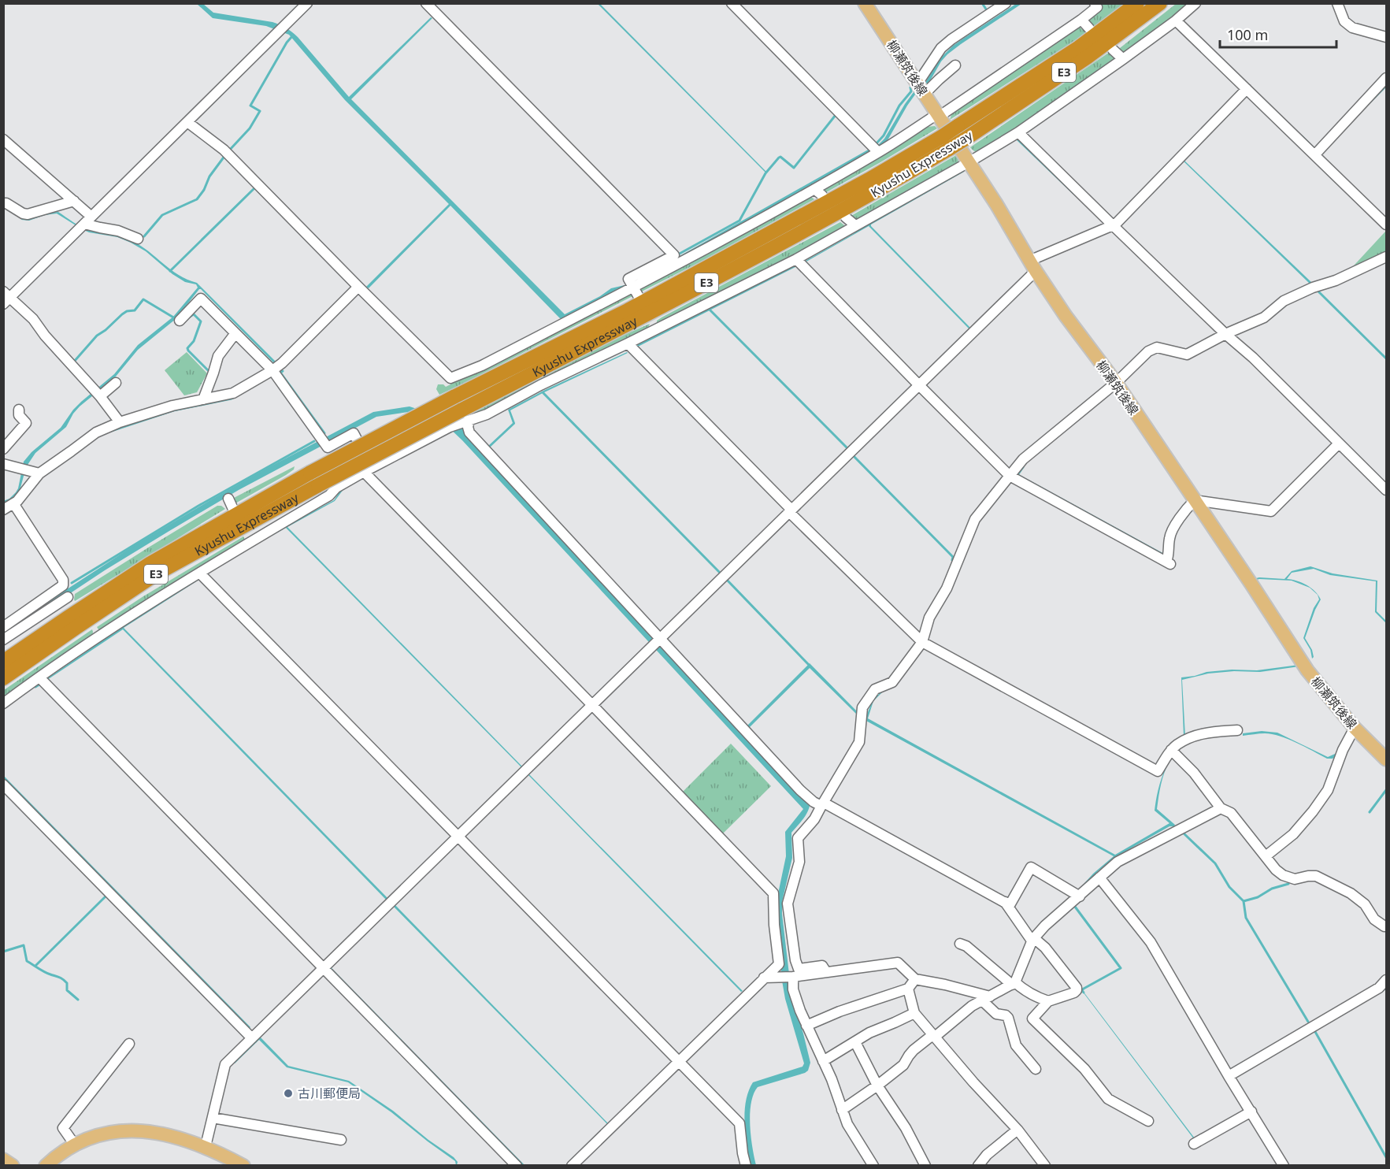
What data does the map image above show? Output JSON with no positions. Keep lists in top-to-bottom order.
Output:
{
  "streets": {
    "highway": ["E3", "Kyushu Expressway"],
    "main road": ["柳瀬筑後線"]
  },
  "places": ["古川郵便局"],
  "scale_bar": "100 m"
}
